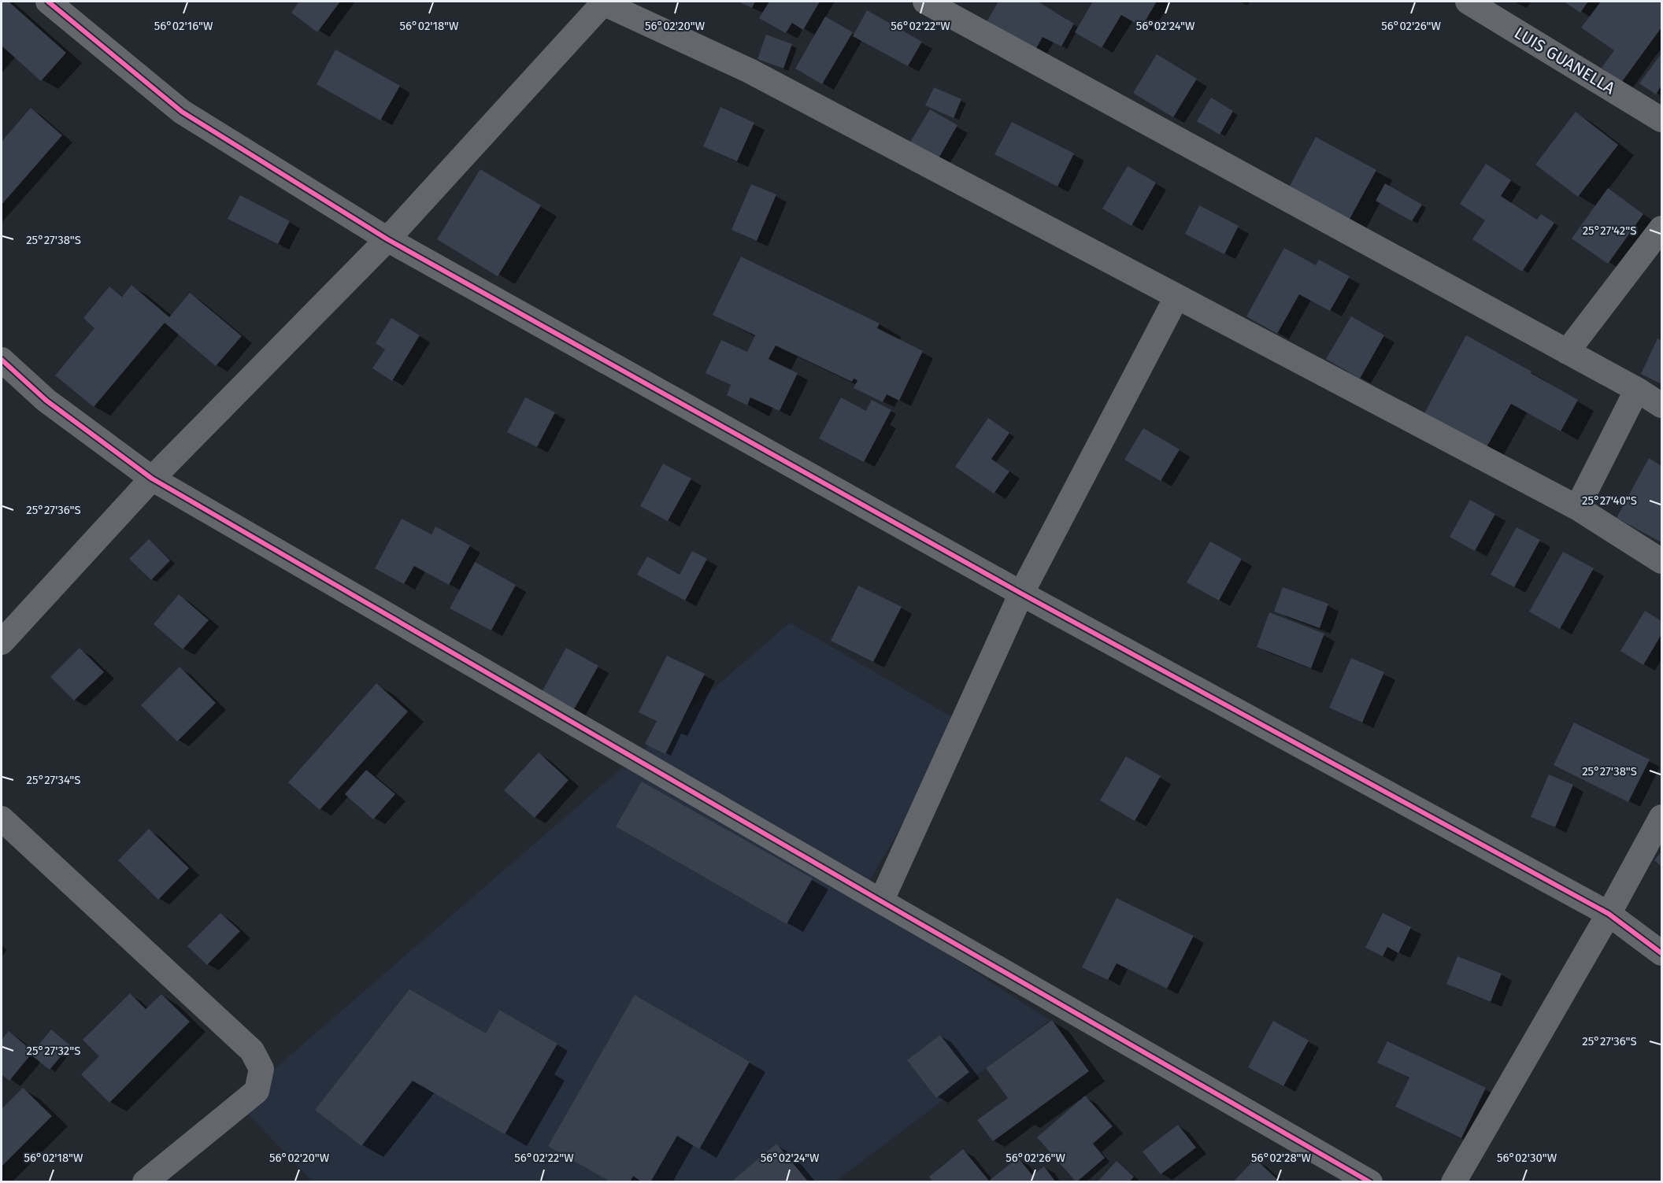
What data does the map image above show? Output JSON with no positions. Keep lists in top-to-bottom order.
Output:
{
  "streets": {
    "street": ["LUIS GUANELLA"]
  },
  "coordinates": [
    "56°02'16\"W",
    "56°02'18\"W",
    "56°02'20\"W",
    "56°02'22\"W",
    "56°02'24\"W",
    "56°02'26\"W",
    "25°27'42\"S",
    "25°27'38\"S",
    "25°27'40\"S",
    "25°27'36\"S",
    "25°27'34\"S",
    "25°27'32\"S",
    "56°02'30\"W",
    "56°02'28\"W"
  ]
}
